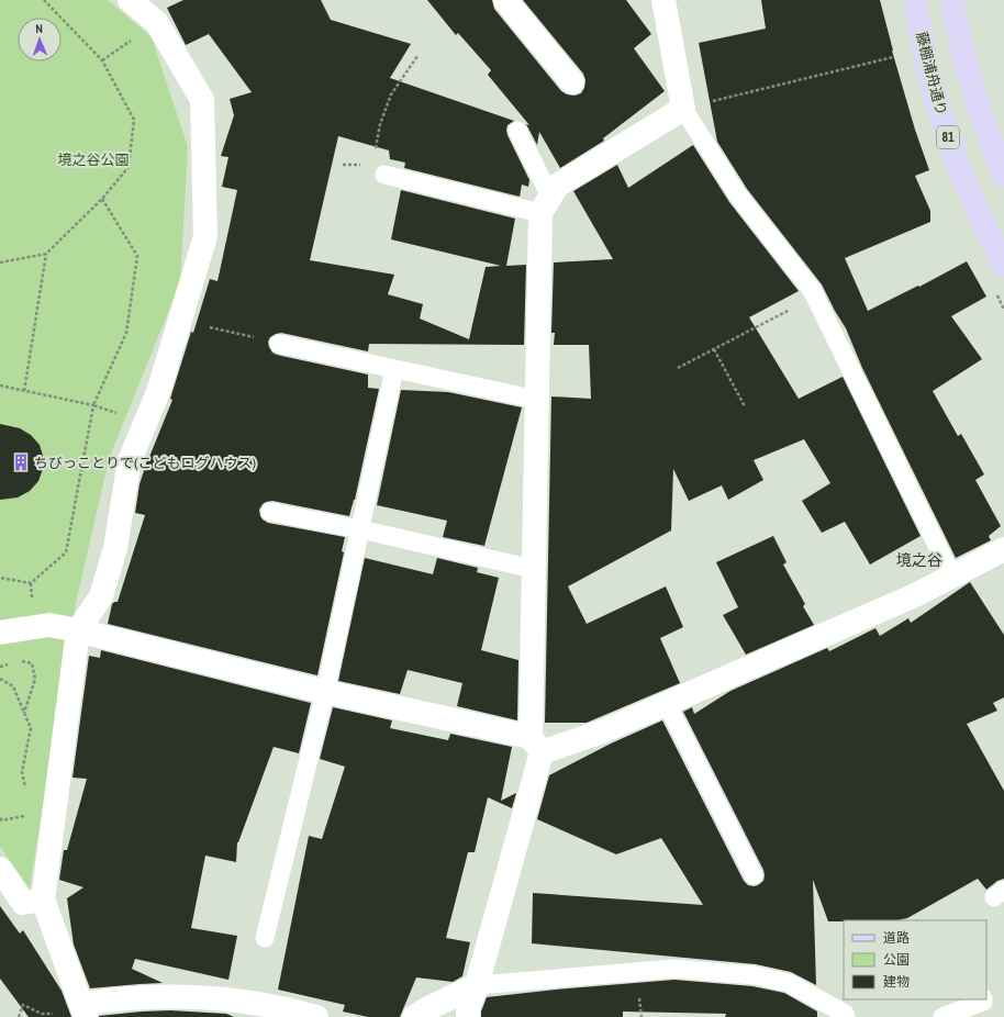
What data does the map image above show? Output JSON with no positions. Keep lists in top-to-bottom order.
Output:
{
  "streets": {
    "main road": ["藤棚浦舟通り", "81"]
  },
  "districts": ["境之谷"],
  "parks": ["境之谷公園"],
  "places": {
    "building": ["ちびっことりで(こどもログハウス)"]
  },
  "legend": ["道路", "公園", "建物"],
  "north": "top"
}
